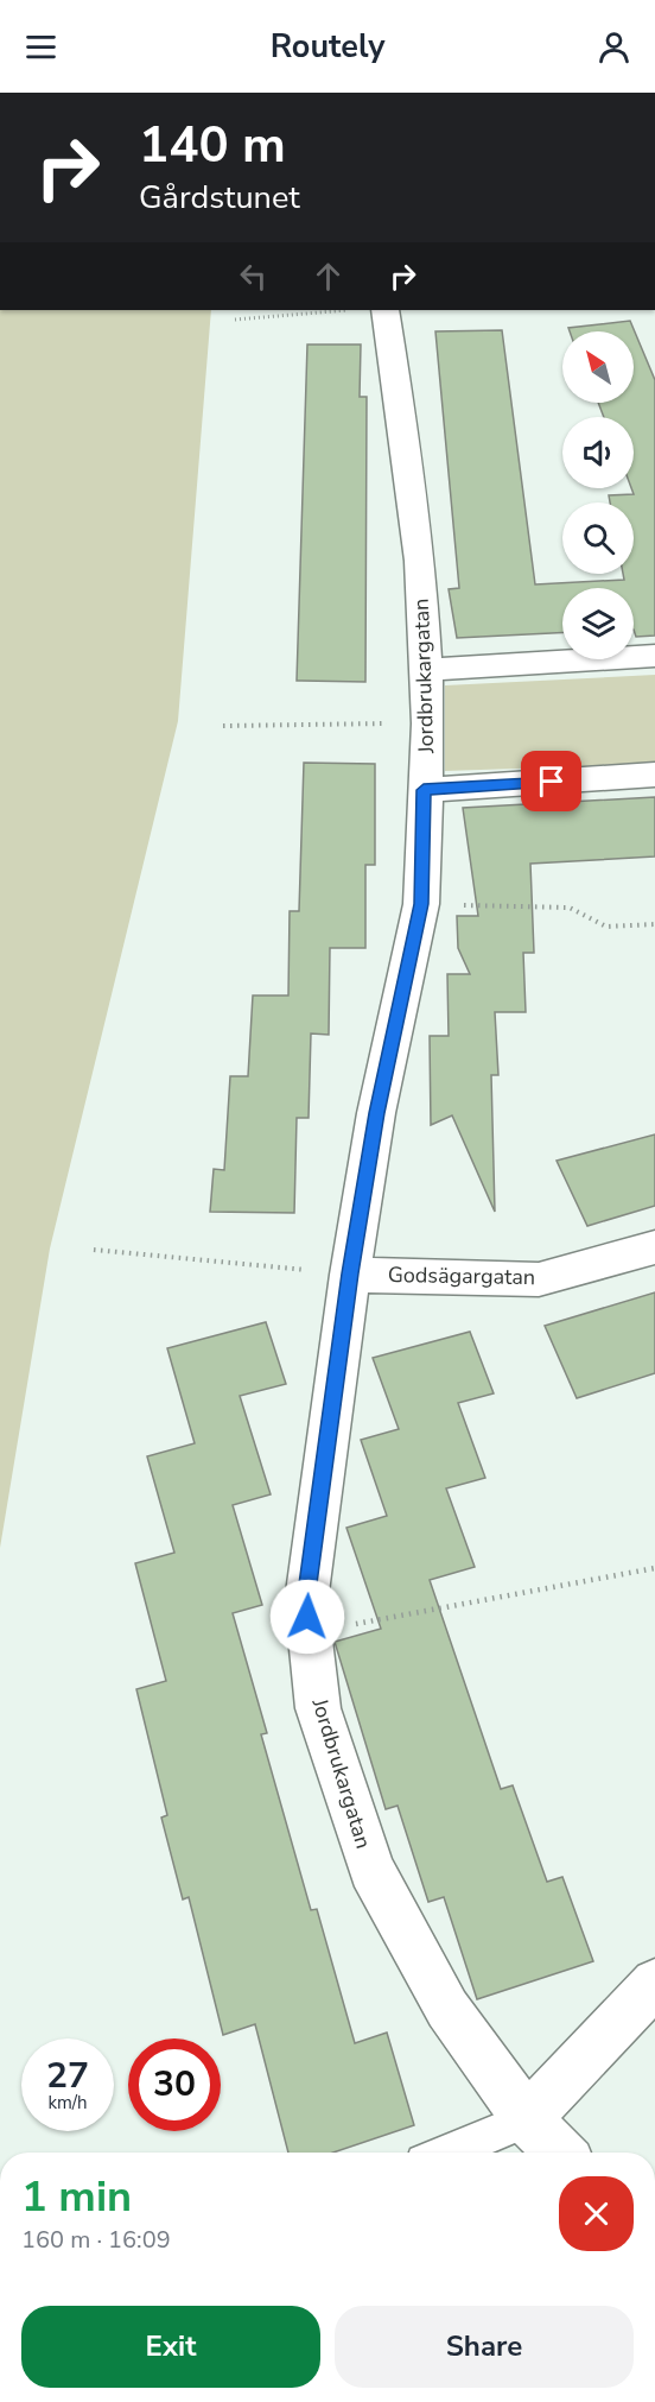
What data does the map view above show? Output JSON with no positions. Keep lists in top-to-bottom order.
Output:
{
  "streets": {
    "street": ["Jordbrukargatan", "Godsägargatan"]
  },
  "crossings": [
    ["Jordbrukargatan", "Godsägargatan"]
  ],
  "north": "top left",
  "page": {
    "header": "Routely",
    "turn": ["140 m", "Gårdstunet"],
    "speed": "27 km/h",
    "limit": "30",
    "heading": ["1 min", "160 m · 16:09"],
    "buttons": ["Exit", "Share"]
  }
}
